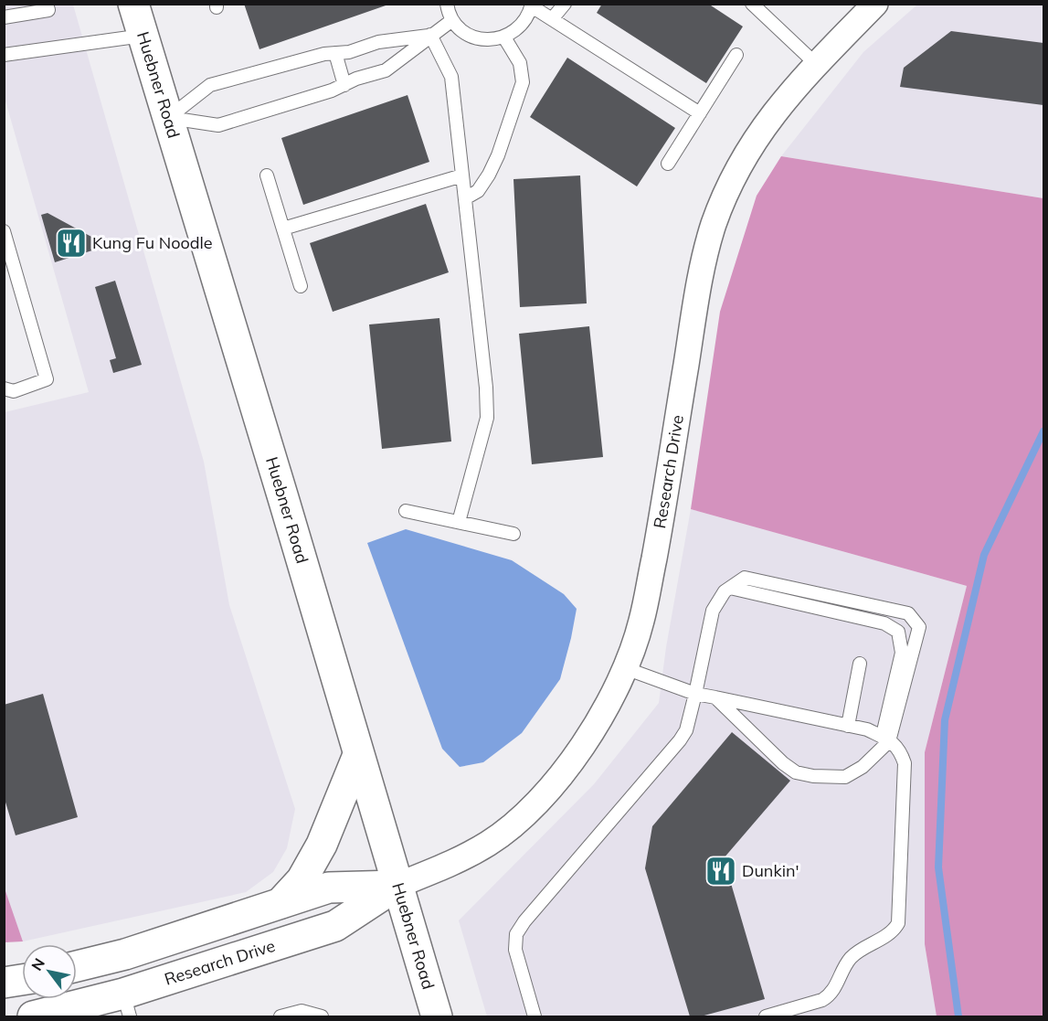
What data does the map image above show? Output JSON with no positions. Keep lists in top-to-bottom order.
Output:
{
  "streets": {
    "main road": ["Huebner Road", "Research Drive"]
  },
  "crossings": [
    ["Huebner Road", "Research Drive"]
  ],
  "places": {
    "restaurant": ["Kung Fu Noodle", "Dunkin'"]
  },
  "north": "top left"
}
